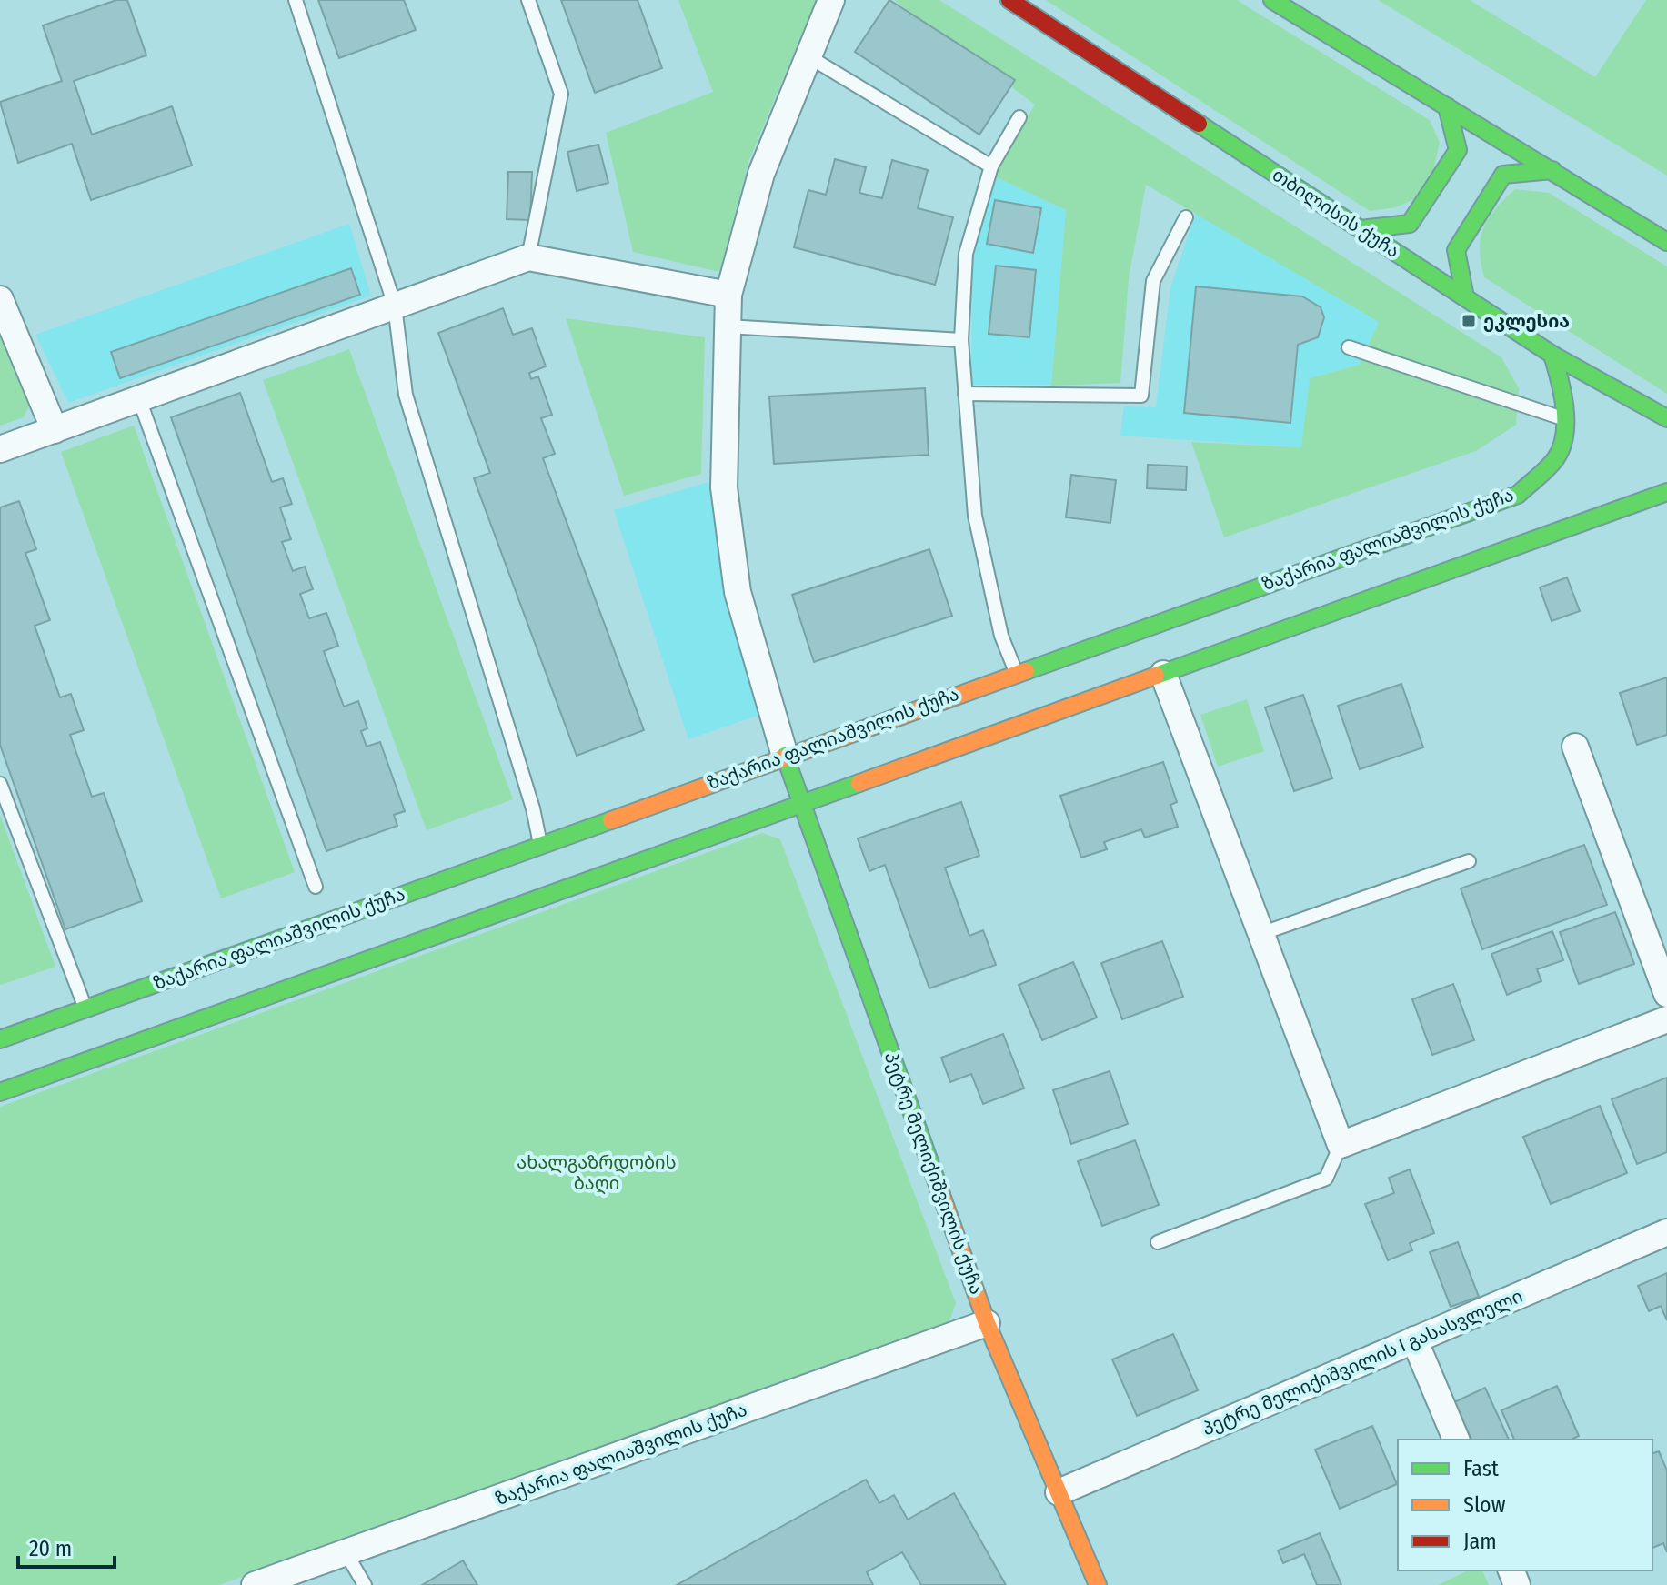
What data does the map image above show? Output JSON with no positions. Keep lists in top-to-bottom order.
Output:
{
  "streets": {
    "main road": ["თბილისის ქუჩა", "ზაქარია ფალიაშვილის ქუჩა", "პეტრე მელიქიშვილის ქუჩა"],
    "street": ["პეტრე მელიქიშვილის I გასასვლელი"]
  },
  "crossings": [
    ["თბილისის ქუჩა", "ზაქარია ფალიაშვილის ქუჩა"],
    ["ზაქარია ფალიაშვილის ქუჩა", "პეტრე მელიქიშვილის ქუჩა"],
    ["პეტრე მელიქიშვილის ქუჩა", "პეტრე მელიქიშვილის I გასასვლელი"]
  ],
  "parks": ["ახალგაზრდობის ბაღი"],
  "places": {
    "transit": ["ეკლესია"]
  },
  "legend": ["Fast", "Slow", "Jam"],
  "scale_bar": "20 m"
}
